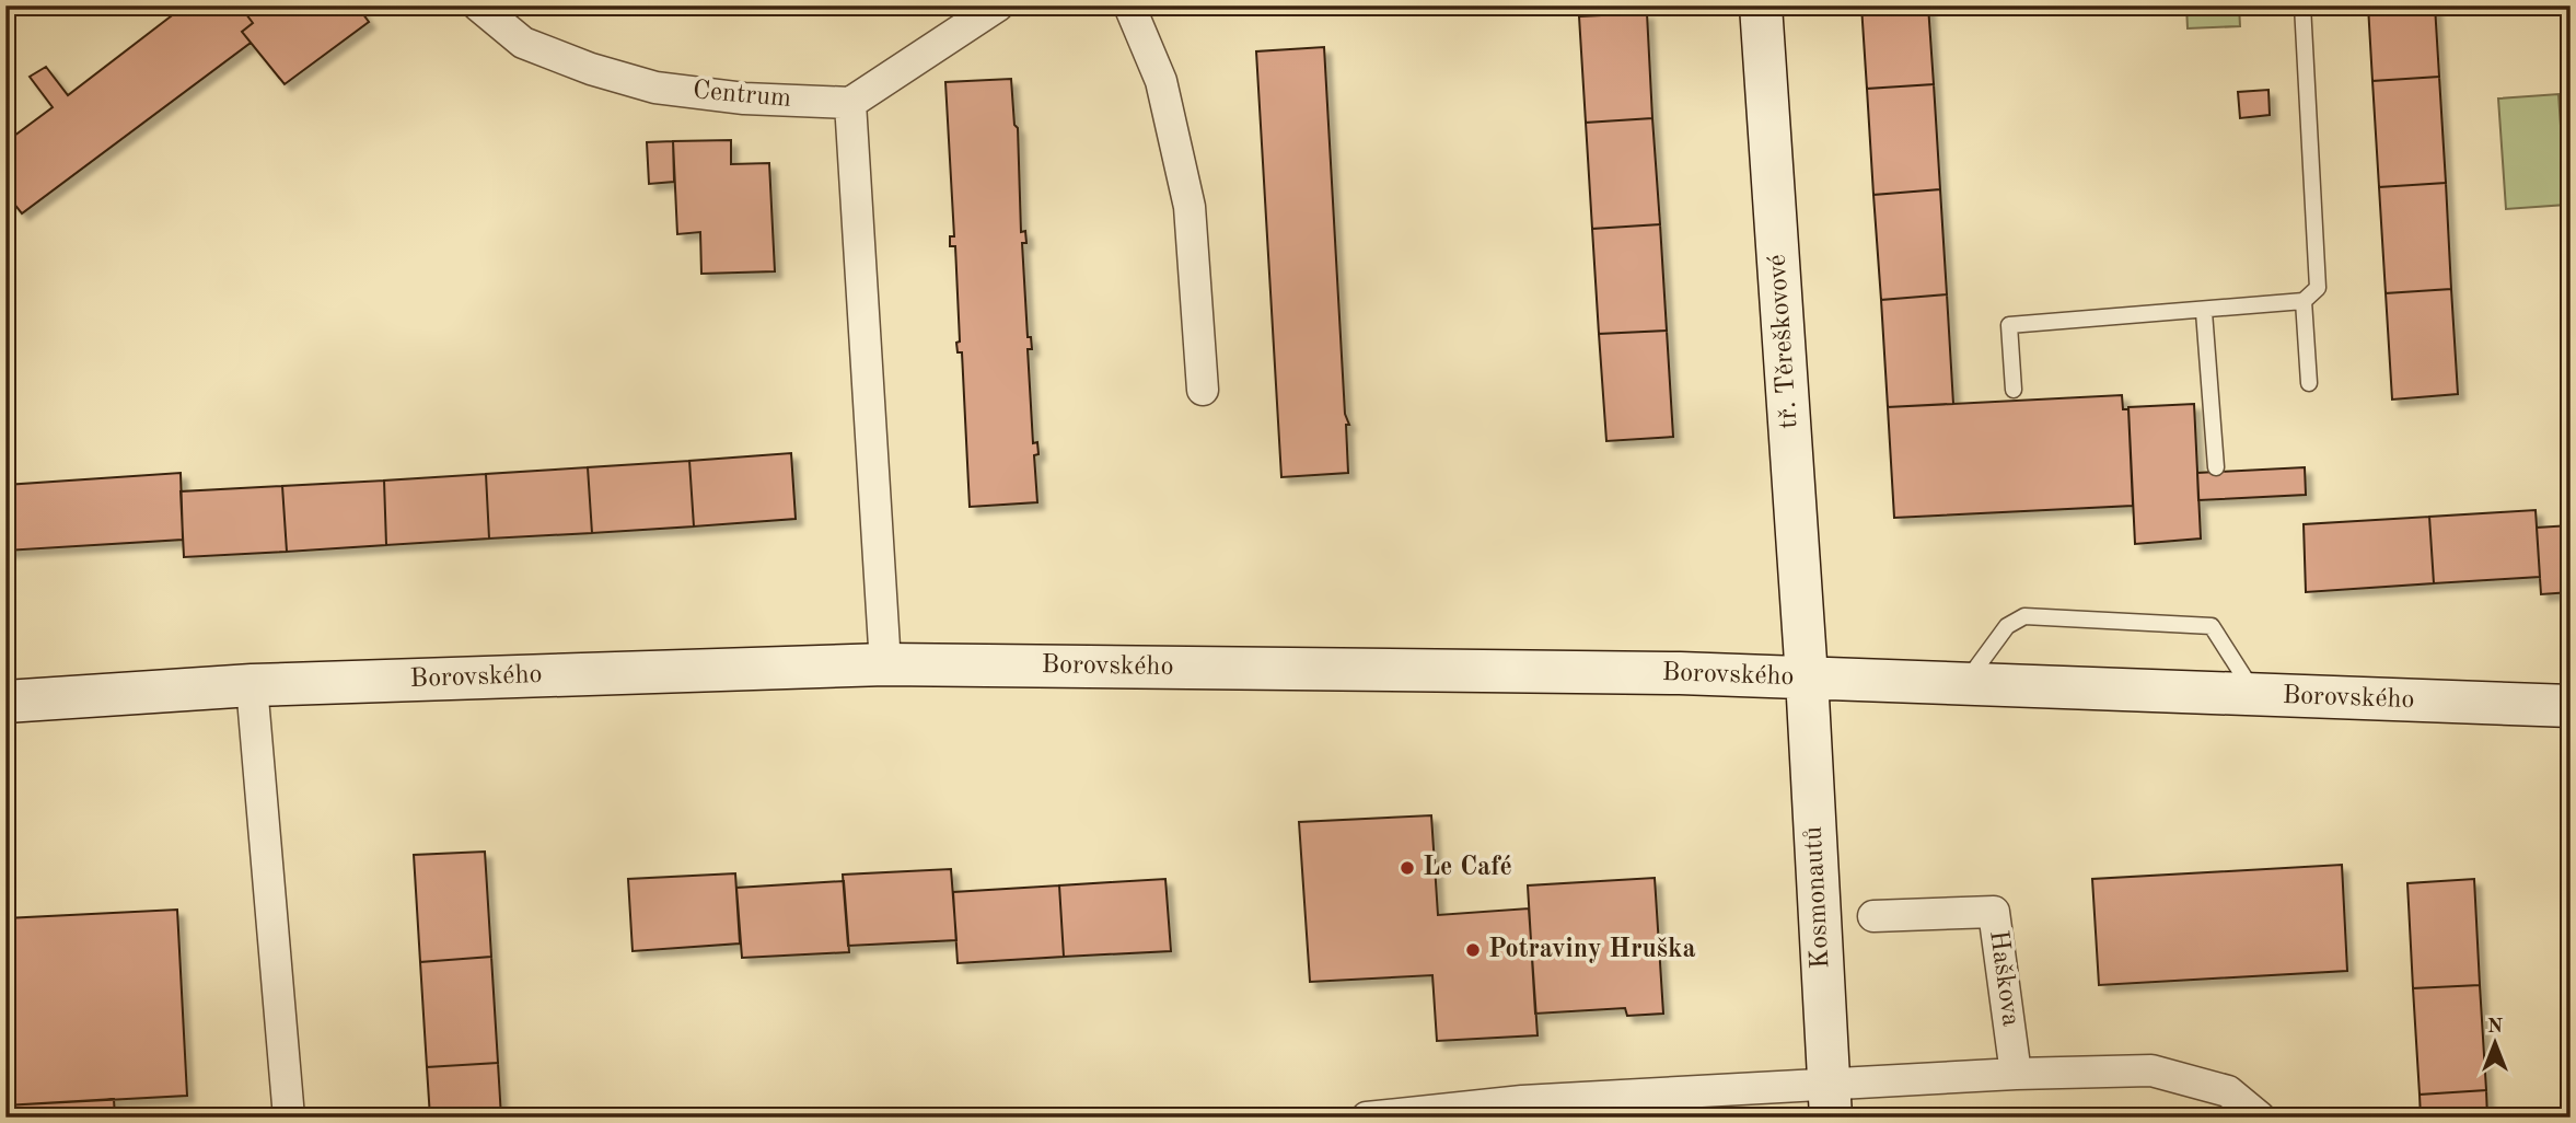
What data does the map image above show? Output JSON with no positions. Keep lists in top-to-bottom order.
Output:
{
  "streets": {
    "main road": ["tř. Těreškovové", "Borovského", "Kosmonautů"],
    "street": ["Centrum", "Haškova"]
  },
  "crossings": [
    ["tř. Těreškovové", "Borovského"],
    ["tř. Těreškovové", "Kosmonautů"],
    ["Borovského", "Kosmonautů"]
  ],
  "places": ["Le Café", "Potraviny Hruška"],
  "north": "top"
}
